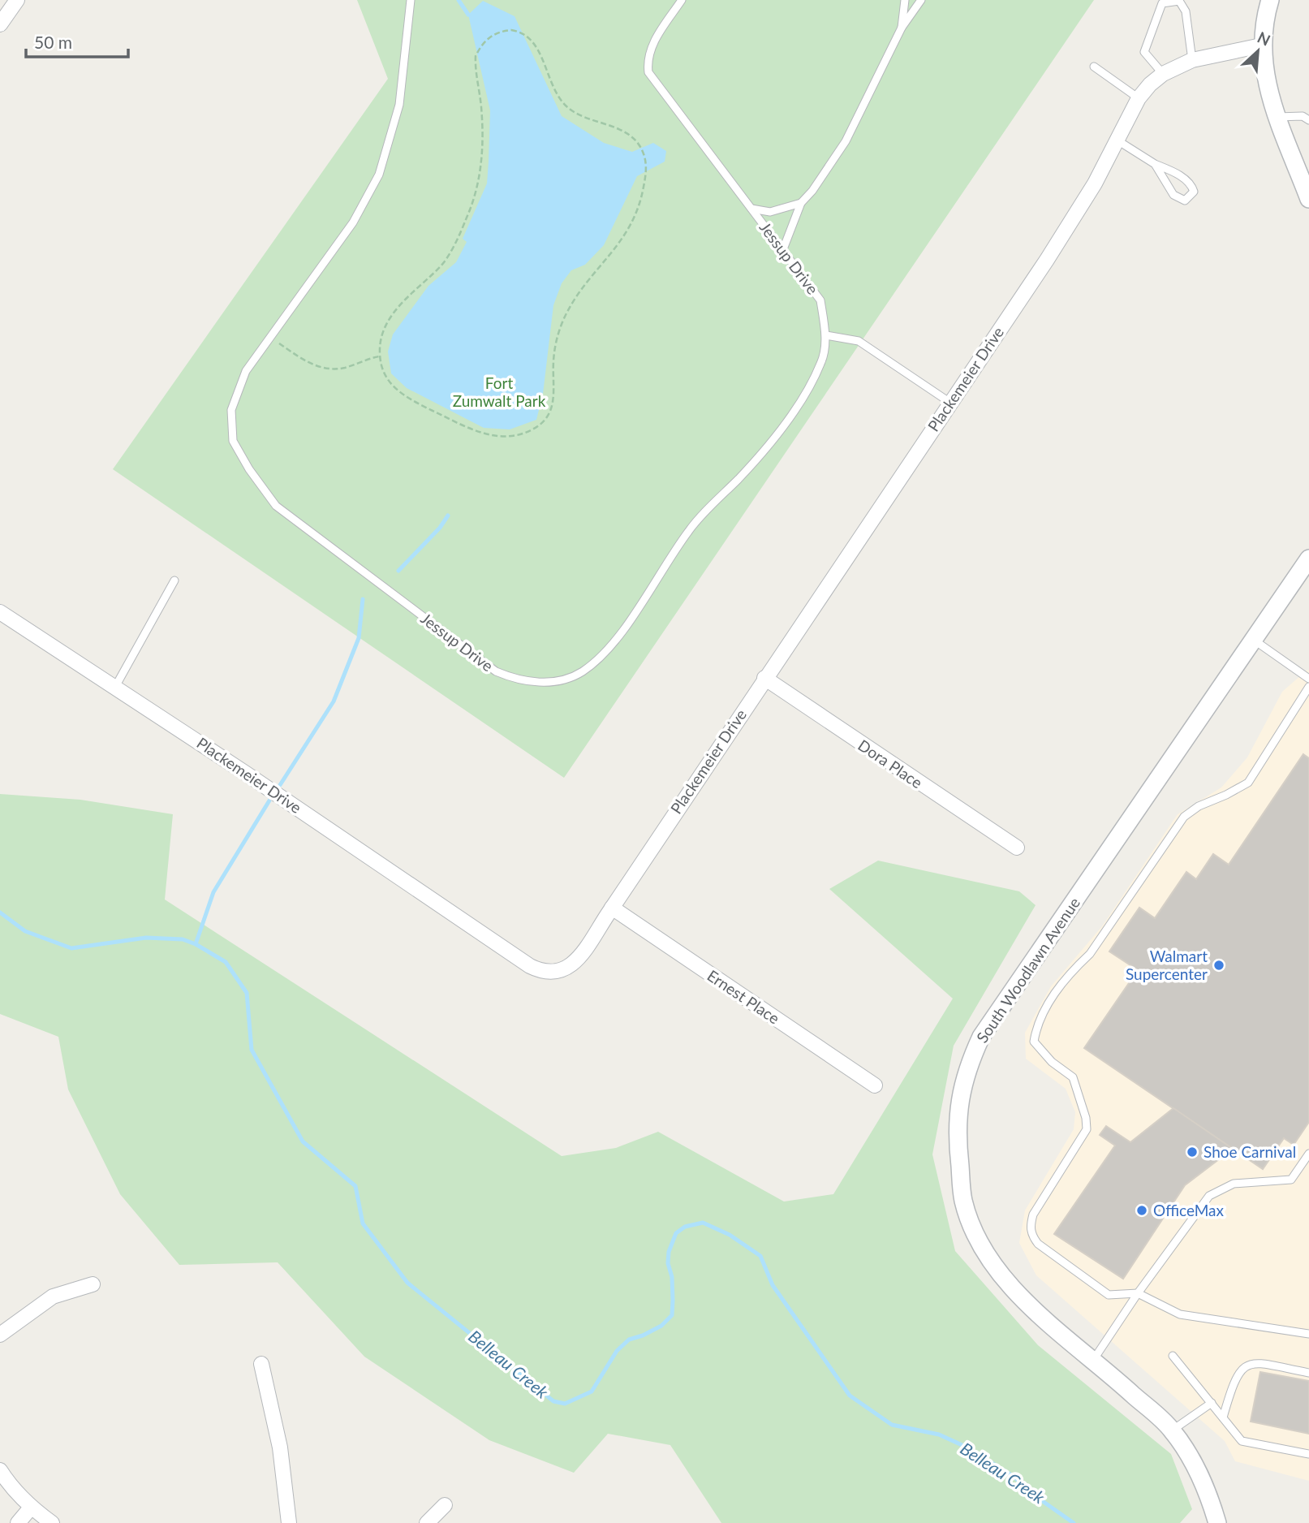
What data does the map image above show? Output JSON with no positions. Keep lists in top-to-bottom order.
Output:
{
  "streets": {
    "street": [
      "Plackemeier Drive",
      "Dora Place",
      "South Woodlawn Avenue",
      "Ernest Place"
    ],
    "lane": ["Jessup Drive"]
  },
  "crossings": [
    ["Plackemeier Drive", "Dora Place"],
    ["Plackemeier Drive", "Ernest Place"]
  ],
  "water": ["Belleau Creek"],
  "parks": ["Fort Zumwalt Park"],
  "places": ["Walmart Supercenter", "Shoe Carnival", "OfficeMax"],
  "scale_bar": "50 m",
  "north": "top right"
}
